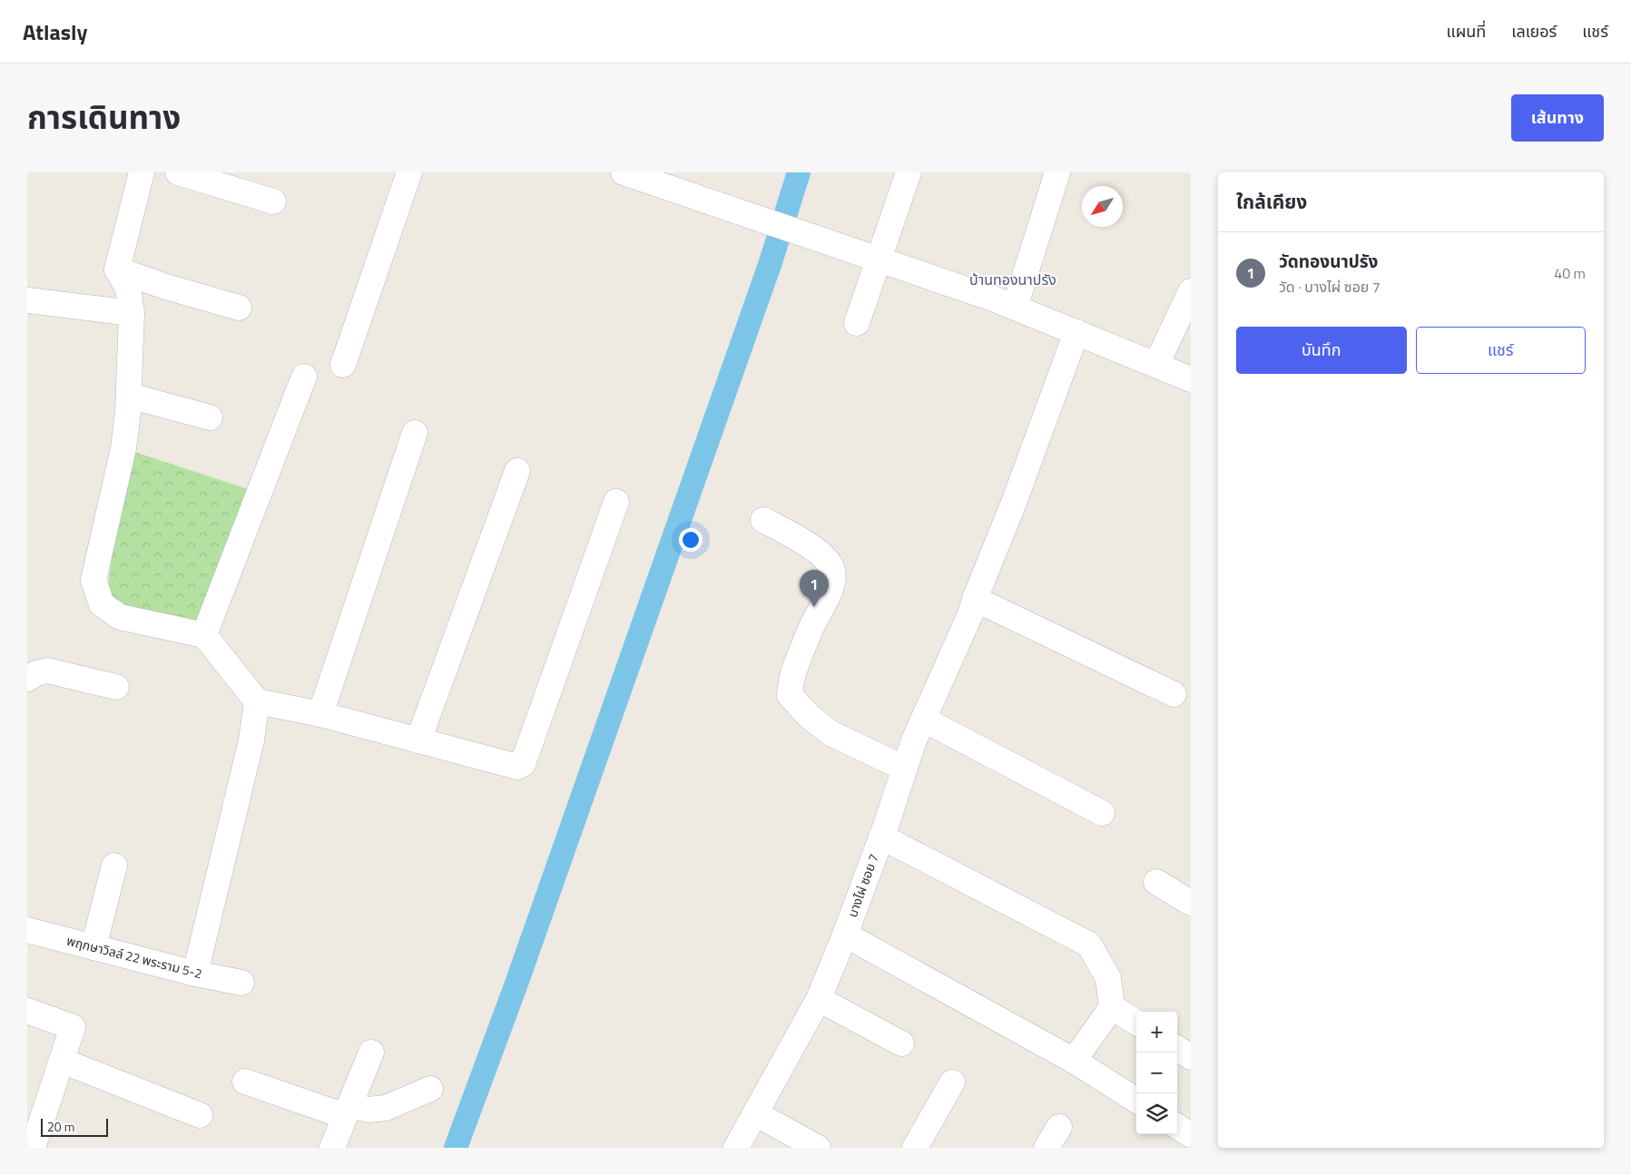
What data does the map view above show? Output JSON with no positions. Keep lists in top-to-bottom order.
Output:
{
  "streets": {
    "street": ["บางไผ่ ซอย 7", "พฤกษาวิลล์ 22 พระราม 5-2"]
  },
  "districts": ["บ้านทองนาปรัง"],
  "scale_bar": "20 m",
  "north": "bottom left",
  "page": {
    "header": "Atlasly",
    "nav": ["แผนที่", "เลเยอร์", "แชร์"],
    "title": "การเดินทาง",
    "buttons": [
      "เส้นทาง",
      ["บันทึก", "แชร์"]
    ],
    "heading": "ใกล้เคียง",
    "list": [
      {
        "mark": "1",
        "name": "วัดทองนาปรัง",
        "note": "วัด · บางไผ่ ซอย 7",
        "value": "40 m"
      }
    ],
    "pins": "1",
    "map_buttons": ["+", "−"],
    "scale": "20 m"
  }
}
